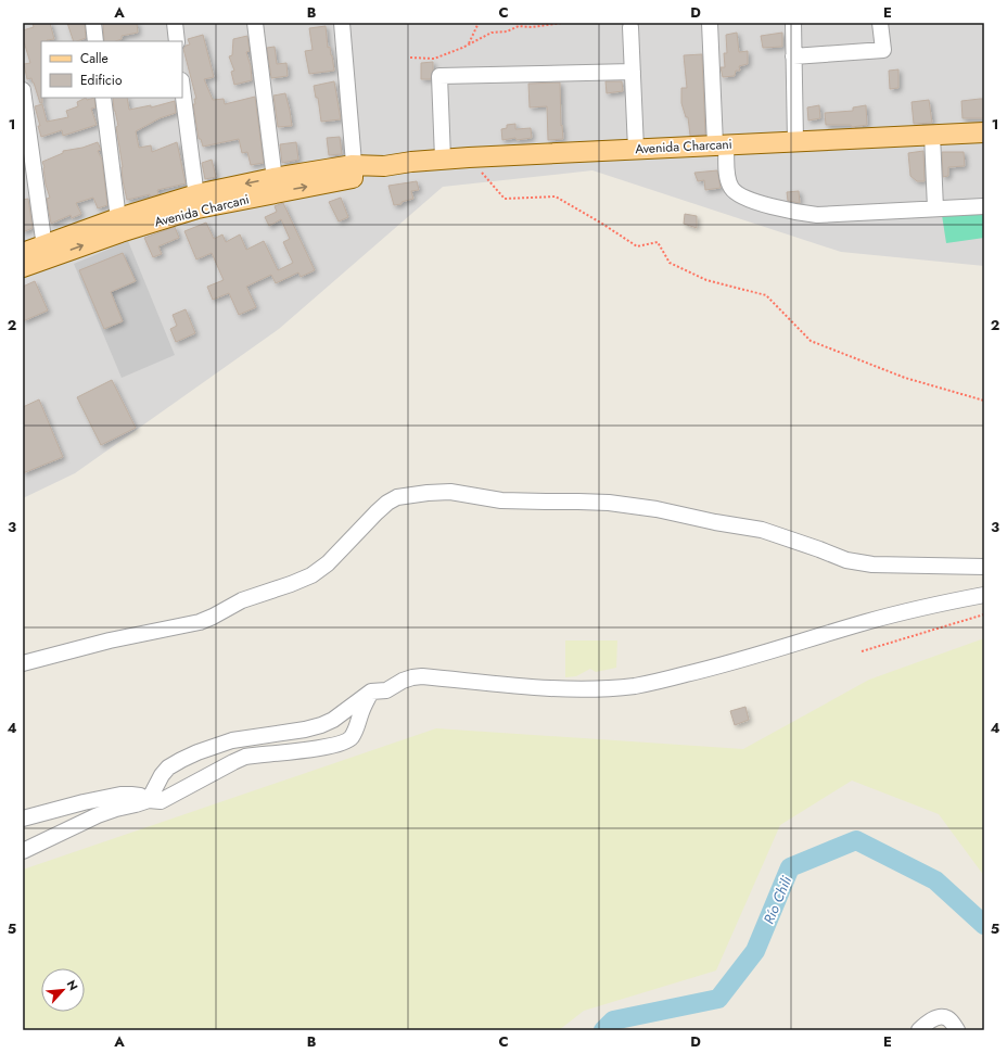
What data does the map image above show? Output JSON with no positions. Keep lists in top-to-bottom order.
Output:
{
  "streets": {
    "main road": ["Avenida Charcani"]
  },
  "water": ["Río Chili"],
  "legend": ["Calle", "Edificio"],
  "north": "top right",
  "grid": {
    "columns": [
      "A",
      "B",
      "C",
      "D",
      "E"
    ],
    "rows": [
      "1",
      "2",
      "3",
      "4",
      "5"
    ]
  }
}
